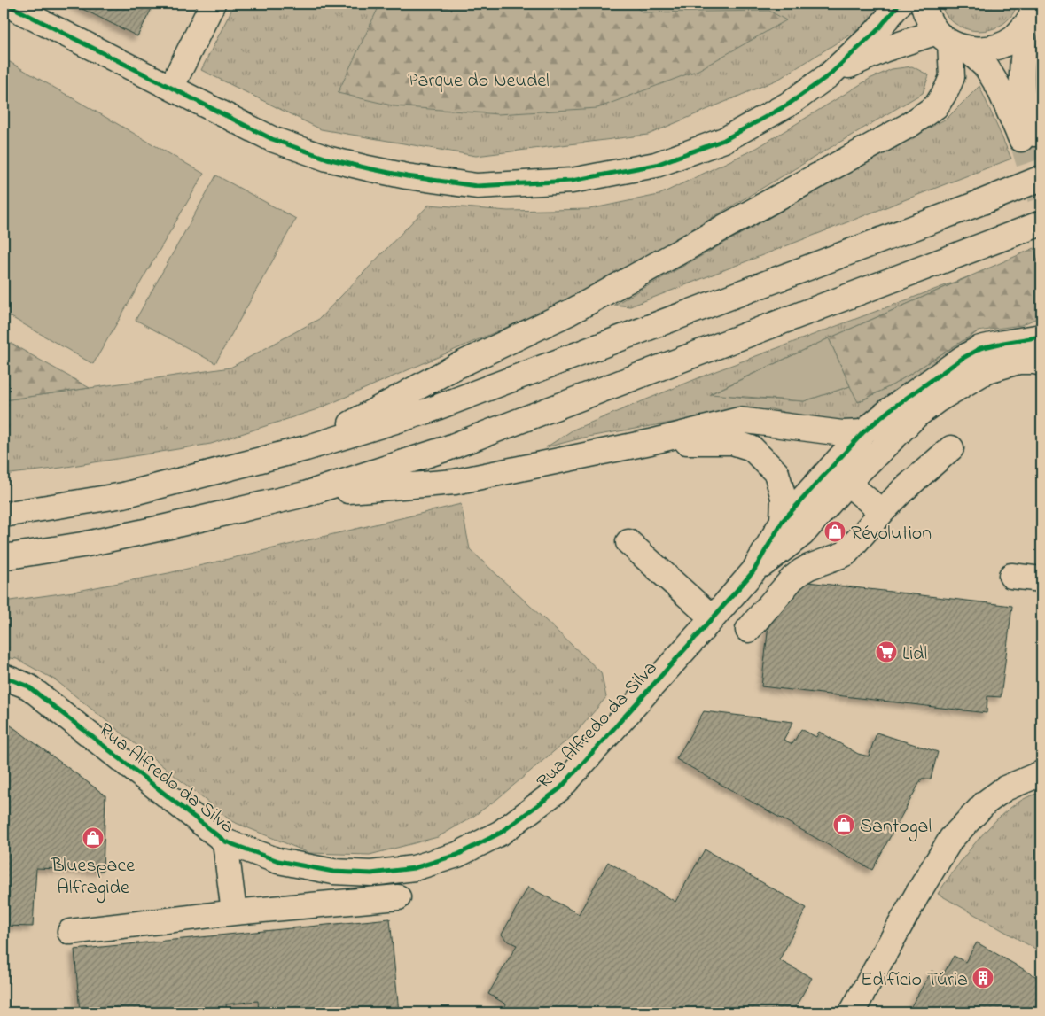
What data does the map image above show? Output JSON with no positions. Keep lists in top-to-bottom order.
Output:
{
  "streets": {
    "main road": ["Rua Alfredo da Silva"]
  },
  "parks": ["Parque do Neudel"],
  "places": {
    "shop": ["Révolution", "Santogal", "Bluespace Alfragide"],
    "supermarket": ["Lidl"],
    "building": ["Edifício Túria"]
  }
}
